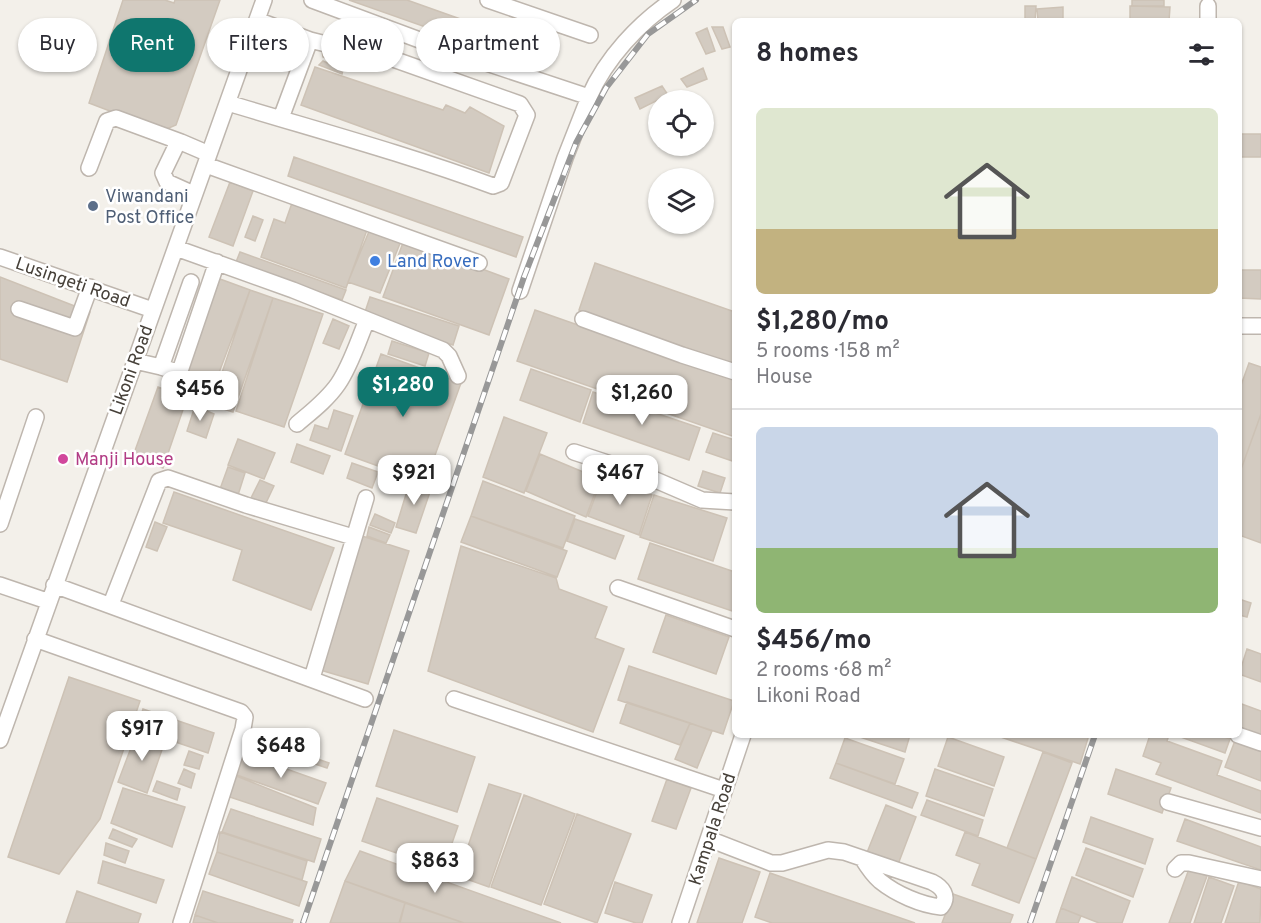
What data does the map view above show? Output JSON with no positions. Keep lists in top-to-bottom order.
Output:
{
  "streets": {
    "street": ["Lusingeti Road", "Likoni Road", "Kampala Road"]
  },
  "crossings": [
    ["Lusingeti Road", "Likoni Road"]
  ],
  "places": ["Viwandani Post Office", "Land Rover", "Manji House"],
  "page": {
    "chip": [
      "Buy",
      "Rent",
      "Filters",
      "New",
      "Apartment"
    ],
    "heading": "8 homes",
    "list": [
      {
        "name": "$1,280/mo",
        "note": "5 rooms · 158 m² · House"
      },
      {
        "name": "$456/mo",
        "note": "2 rooms · 68 m² · Likoni Road"
      }
    ],
    "price": [
      "$1,280",
      "$456",
      "$1,260",
      "$921",
      "$467",
      "$917",
      "$648",
      "$863"
    ]
  }
}
